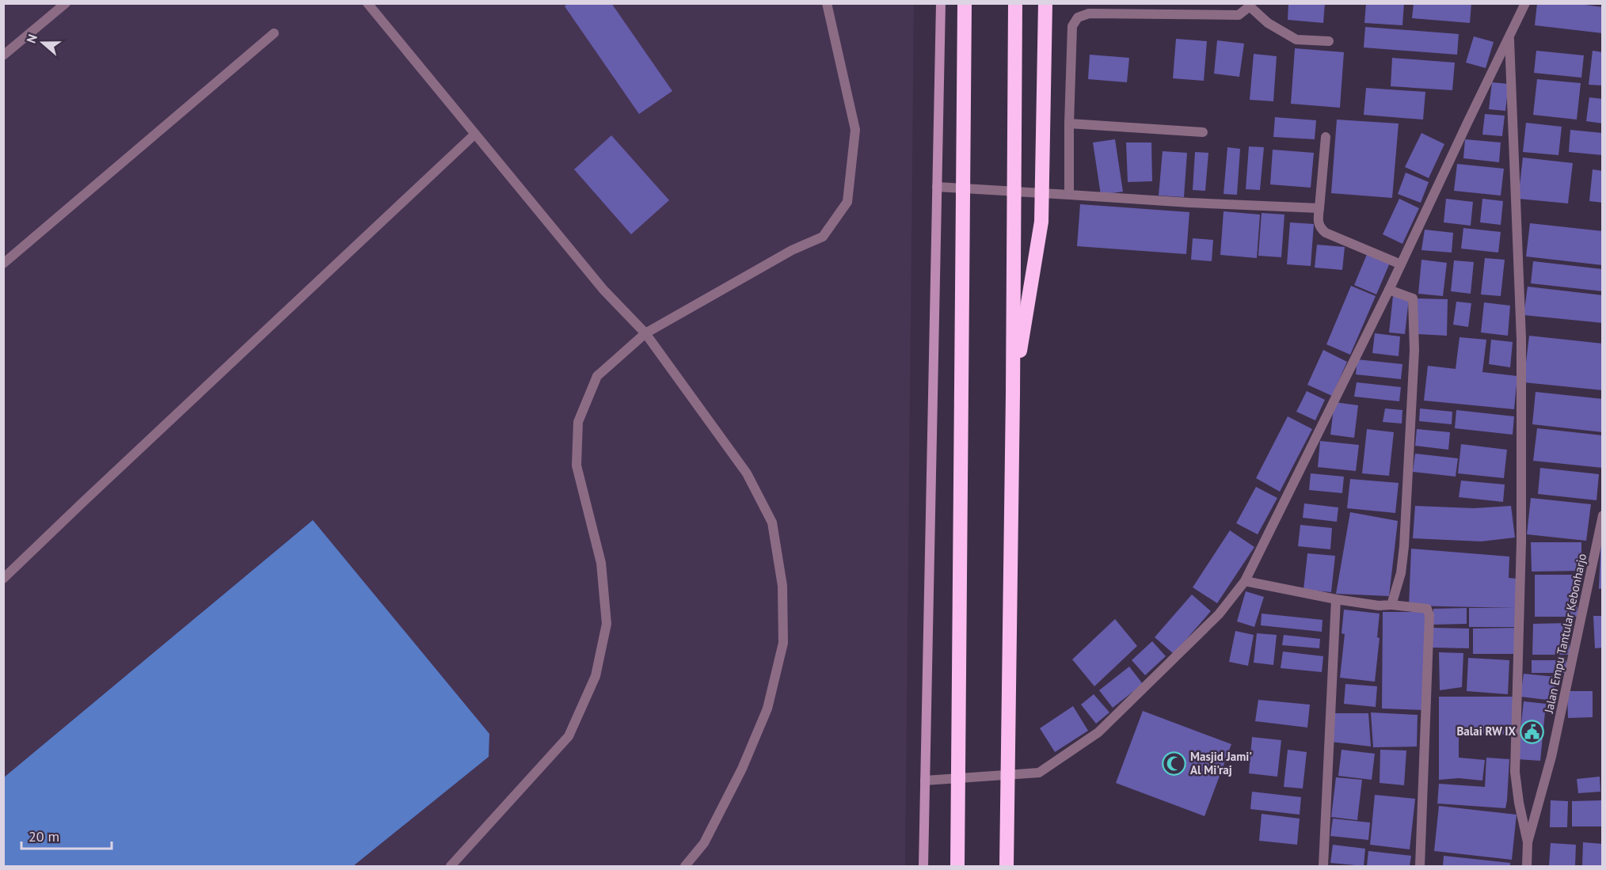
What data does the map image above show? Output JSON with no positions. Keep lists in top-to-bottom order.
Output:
{
  "streets": {
    "street": ["Jalan Empu Tantular Kebonharjo"]
  },
  "places": {
    "public building": ["Balai RW IX"],
    "mosque": ["Masjid Jami' Al Mi'raj"]
  },
  "scale_bar": "20 m",
  "north": "left"
}
